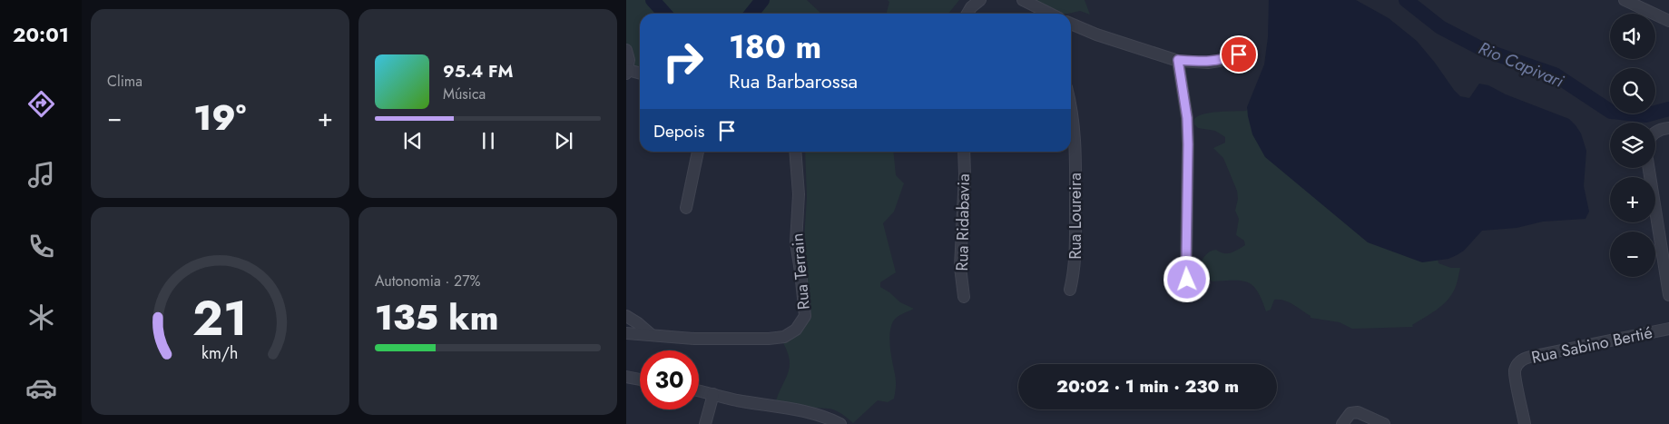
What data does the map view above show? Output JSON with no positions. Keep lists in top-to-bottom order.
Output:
{
  "streets": {
    "street": [
      "Rua Loureira",
      "Rua Ridabavia",
      "Rua Terrain",
      "Rua Sabino Bertié"
    ]
  },
  "water": ["Rio Capivari"],
  "page": {
    "tabs": "20:01",
    "tile": [
      "Clima",
      ["Autonomia · 27%", "135 km"]
    ],
    "map_buttons": ["+", "−"],
    "turn": ["180 m", "Rua Barbarossa"],
    "song": ["95.4 FM", "Música"],
    "heat": ["−", "19°", "+"],
    "then": "Depois",
    "limit": "30",
    "trip": "20:02 · 1 min · 230 m",
    "gauge": ["21", "km/h"]
  }
}
